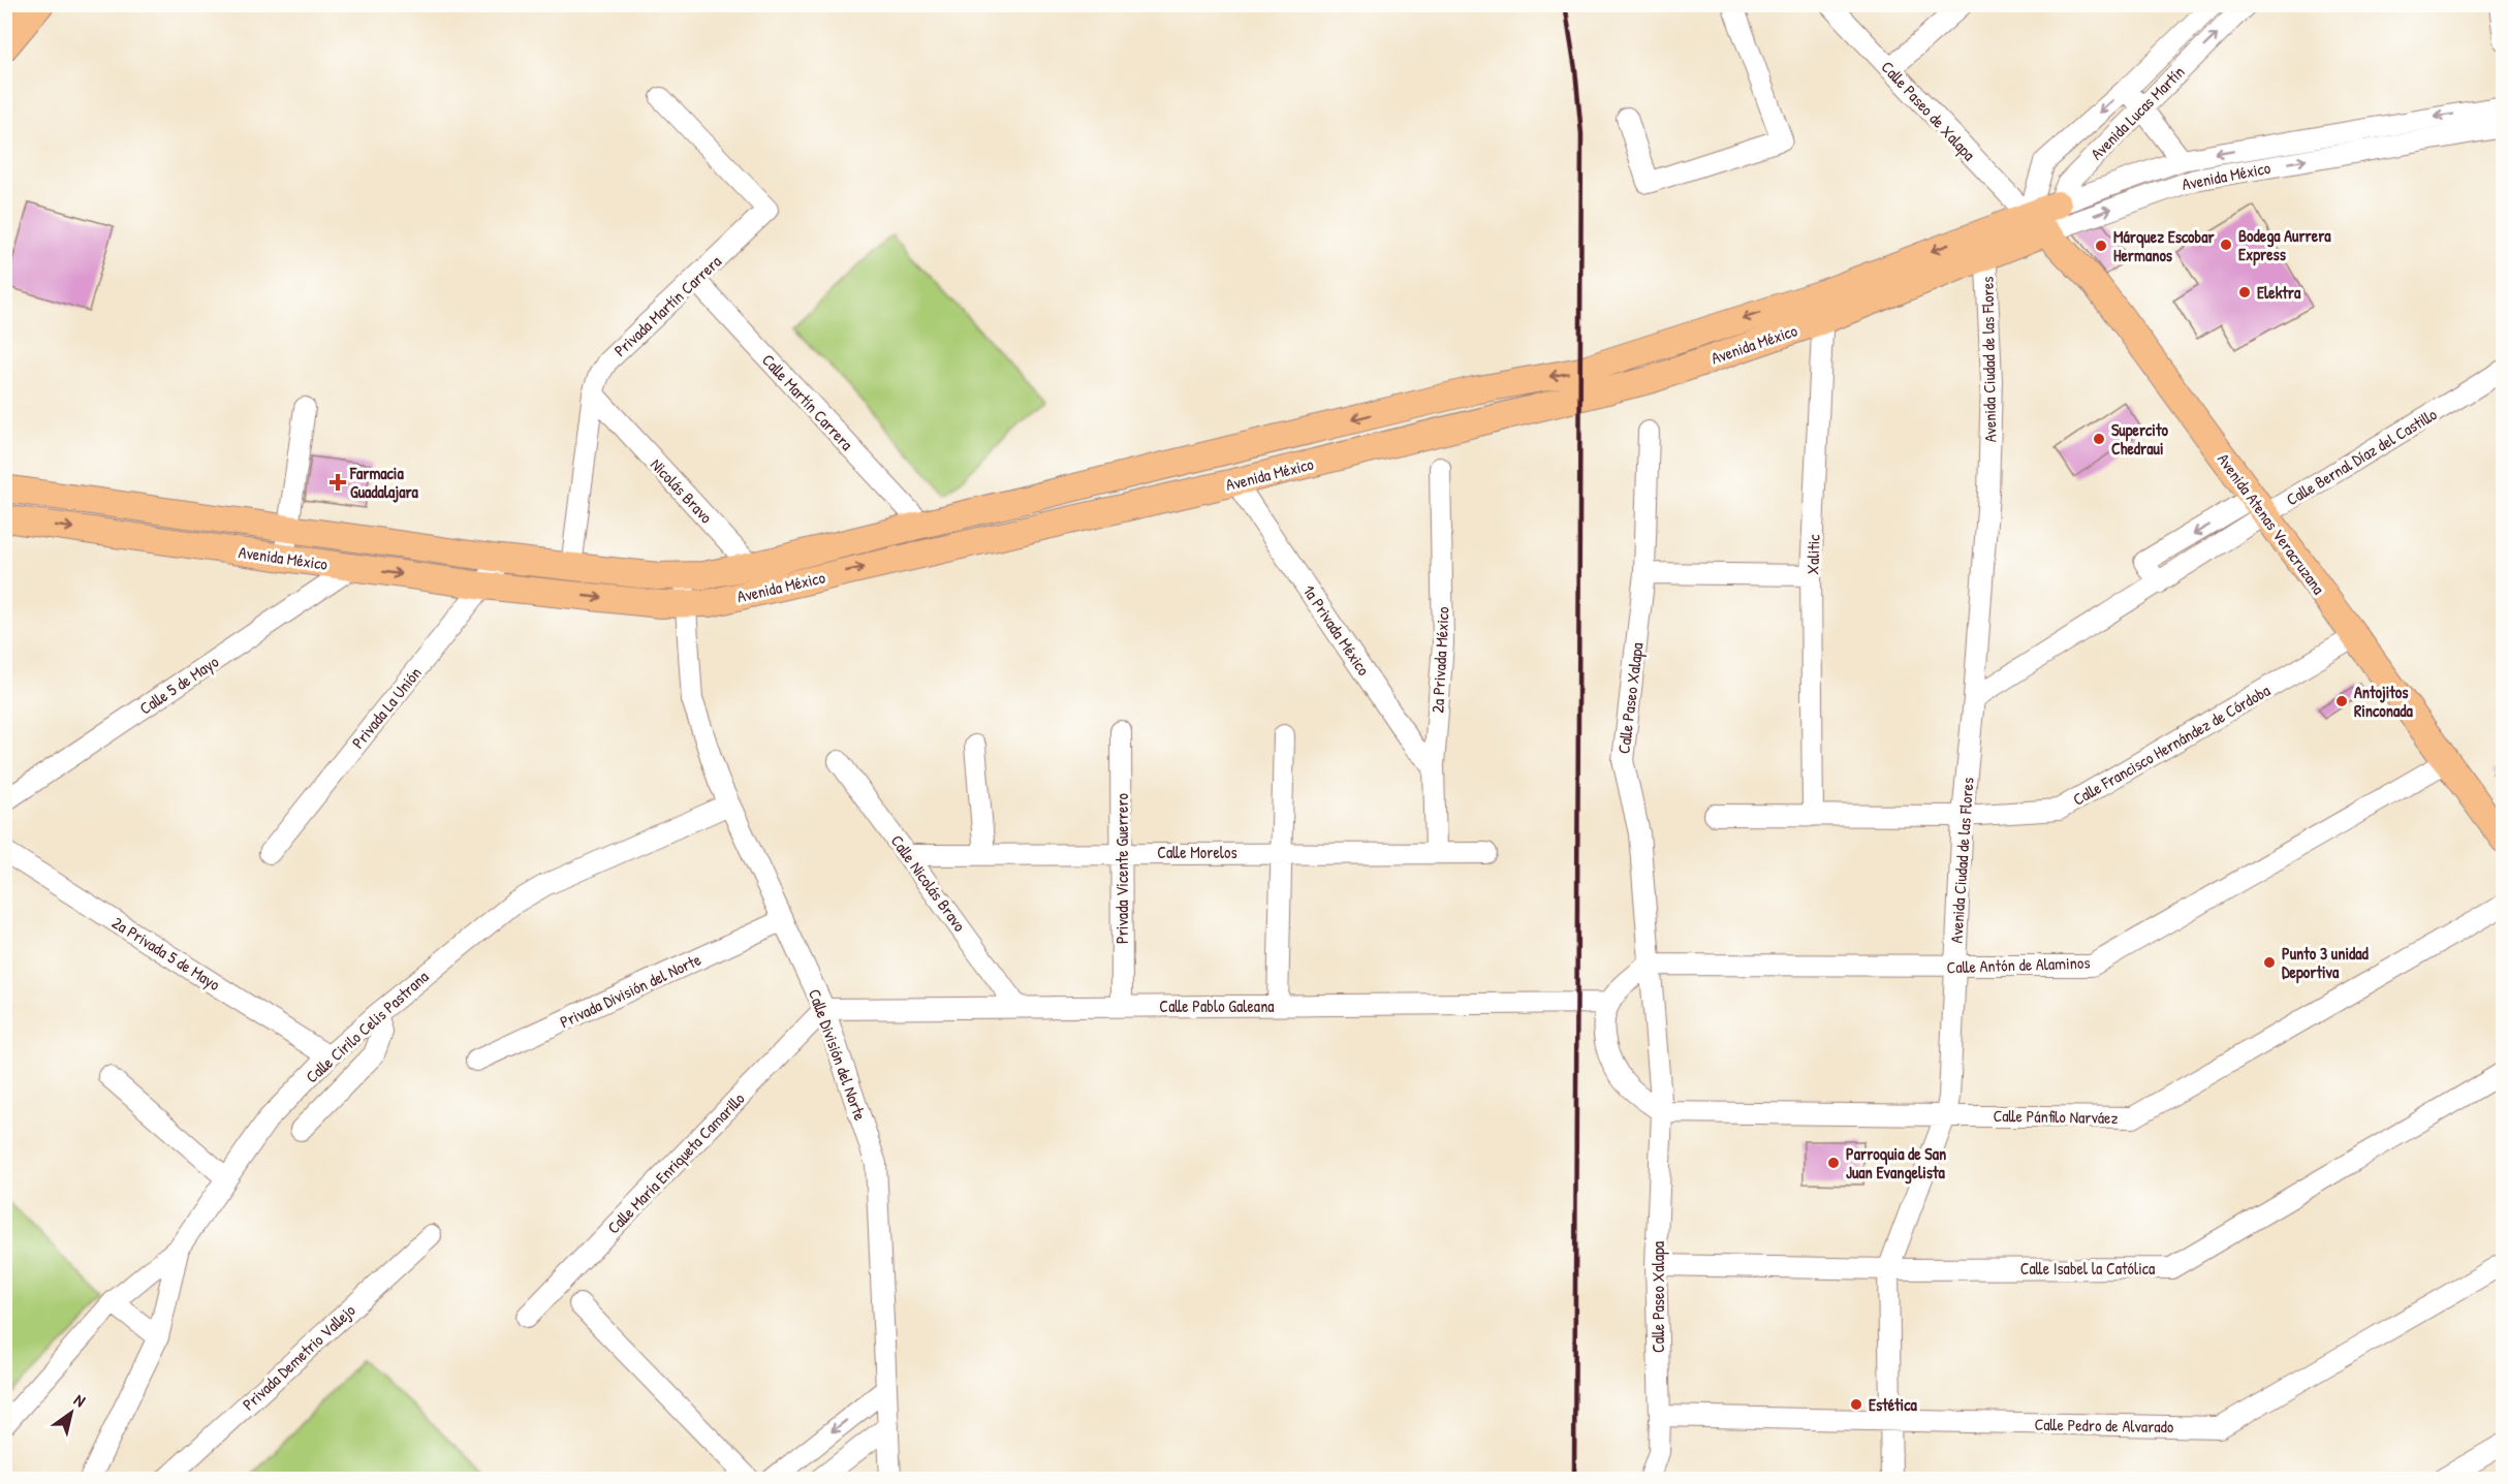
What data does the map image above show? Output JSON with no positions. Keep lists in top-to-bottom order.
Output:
{
  "streets": {
    "main road": ["Avenida México", "Avenida Atenas Veracruzana"],
    "street": [
      "Calle Paseo de Xalapa",
      "Avenida Lucas Martín",
      "Privada Martín Carrera",
      "Avenida Ciudad de las Flores",
      "Calle Martín Carrera",
      "Calle Bernal Díaz del Castillo",
      "Nicolás Bravo",
      "Xalitic",
      "1a Privada México",
      "2a Privada México",
      "Calle 5 de Mayo",
      "Calle Paseo Xalapa",
      "Privada La Unión",
      "Calle Francisco Hernández de Córdoba",
      "Calle Morelos",
      "Privada Vicente Guerrero",
      "Calle Nicolás Bravo",
      "2a Privada 5 de Mayo",
      "Calle Antón de Alaminos",
      "Privada División del Norte",
      "Calle Pablo Galeana",
      "Calle Cirilo Celis Pastrana",
      "Calle División del Norte",
      "Calle Pánfilo Narváez",
      "Calle María Enriqueta Camarillo",
      "Calle Isabel la Católica",
      "Privada Demetrio Vallejo",
      "Calle Pedro de Alvarado"
    ]
  },
  "crossings": [
    ["Calle Paseo de Xalapa", "Avenida Lucas Martín"],
    ["Calle Paseo de Xalapa", "Avenida México"],
    ["Calle Paseo de Xalapa", "Avenida Atenas Veracruzana"],
    ["Avenida Lucas Martín", "Avenida México"],
    ["Avenida Lucas Martín", "Avenida Atenas Veracruzana"],
    ["Avenida México", "Privada Martín Carrera"],
    ["Avenida México", "Avenida Ciudad de las Flores"],
    ["Avenida México", "Calle Martín Carrera"],
    ["Avenida México", "Nicolás Bravo"],
    ["Avenida México", "Avenida Atenas Veracruzana"],
    ["Avenida México", "Xalitic"],
    ["Avenida México", "Calle 5 de Mayo"],
    ["Avenida México", "Privada La Unión"],
    ["Avenida México", "Calle División del Norte"],
    ["Privada Martín Carrera", "Calle Martín Carrera"],
    ["Privada Martín Carrera", "Nicolás Bravo"],
    ["Avenida Ciudad de las Flores", "Calle Bernal Díaz del Castillo"],
    ["Avenida Ciudad de las Flores", "Calle Francisco Hernández de Córdoba"],
    ["Avenida Ciudad de las Flores", "Calle Antón de Alaminos"],
    ["Avenida Ciudad de las Flores", "Calle Pánfilo Narváez"],
    ["Avenida Ciudad de las Flores", "Calle Isabel la Católica"],
    ["Avenida Ciudad de las Flores", "Calle Pedro de Alvarado"],
    ["Calle Bernal Díaz del Castillo", "Avenida Atenas Veracruzana"],
    ["Avenida Atenas Veracruzana", "Calle Francisco Hernández de Córdoba"],
    ["Avenida Atenas Veracruzana", "Calle Antón de Alaminos"],
    ["Xalitic", "Calle Francisco Hernández de Córdoba"],
    ["1a Privada México", "2a Privada México"],
    ["2a Privada México", "Calle Morelos"],
    ["Calle Paseo Xalapa", "Calle Antón de Alaminos"],
    ["Calle Paseo Xalapa", "Calle Pánfilo Narváez"],
    ["Calle Paseo Xalapa", "Calle Isabel la Católica"],
    ["Calle Paseo Xalapa", "Calle Pedro de Alvarado"],
    ["Calle Morelos", "Privada Vicente Guerrero"],
    ["Calle Morelos", "Calle Nicolás Bravo"],
    ["Privada Vicente Guerrero", "Calle Pablo Galeana"],
    ["Calle Nicolás Bravo", "Calle Pablo Galeana"],
    ["2a Privada 5 de Mayo", "Calle Cirilo Celis Pastrana"],
    ["Privada División del Norte", "Calle División del Norte"],
    ["Calle Pablo Galeana", "Calle División del Norte"],
    ["Calle Pablo Galeana", "Calle María Enriqueta Camarillo"],
    ["Calle Cirilo Celis Pastrana", "Calle División del Norte"],
    ["Calle División del Norte", "Calle María Enriqueta Camarillo"]
  ],
  "places": {
    "other": [
      "Bodega Aurrera Express",
      "Márquez Escobar Hermanos",
      "Elektra",
      "Supercito Chedraui",
      "Antojitos Rinconada",
      "Punto 3 unidad Deportiva",
      "Parroquia de San Juan Evangelista",
      "Estética"
    ],
    "health": ["Farmacia Guadalajara"]
  },
  "north": "top right"
}
